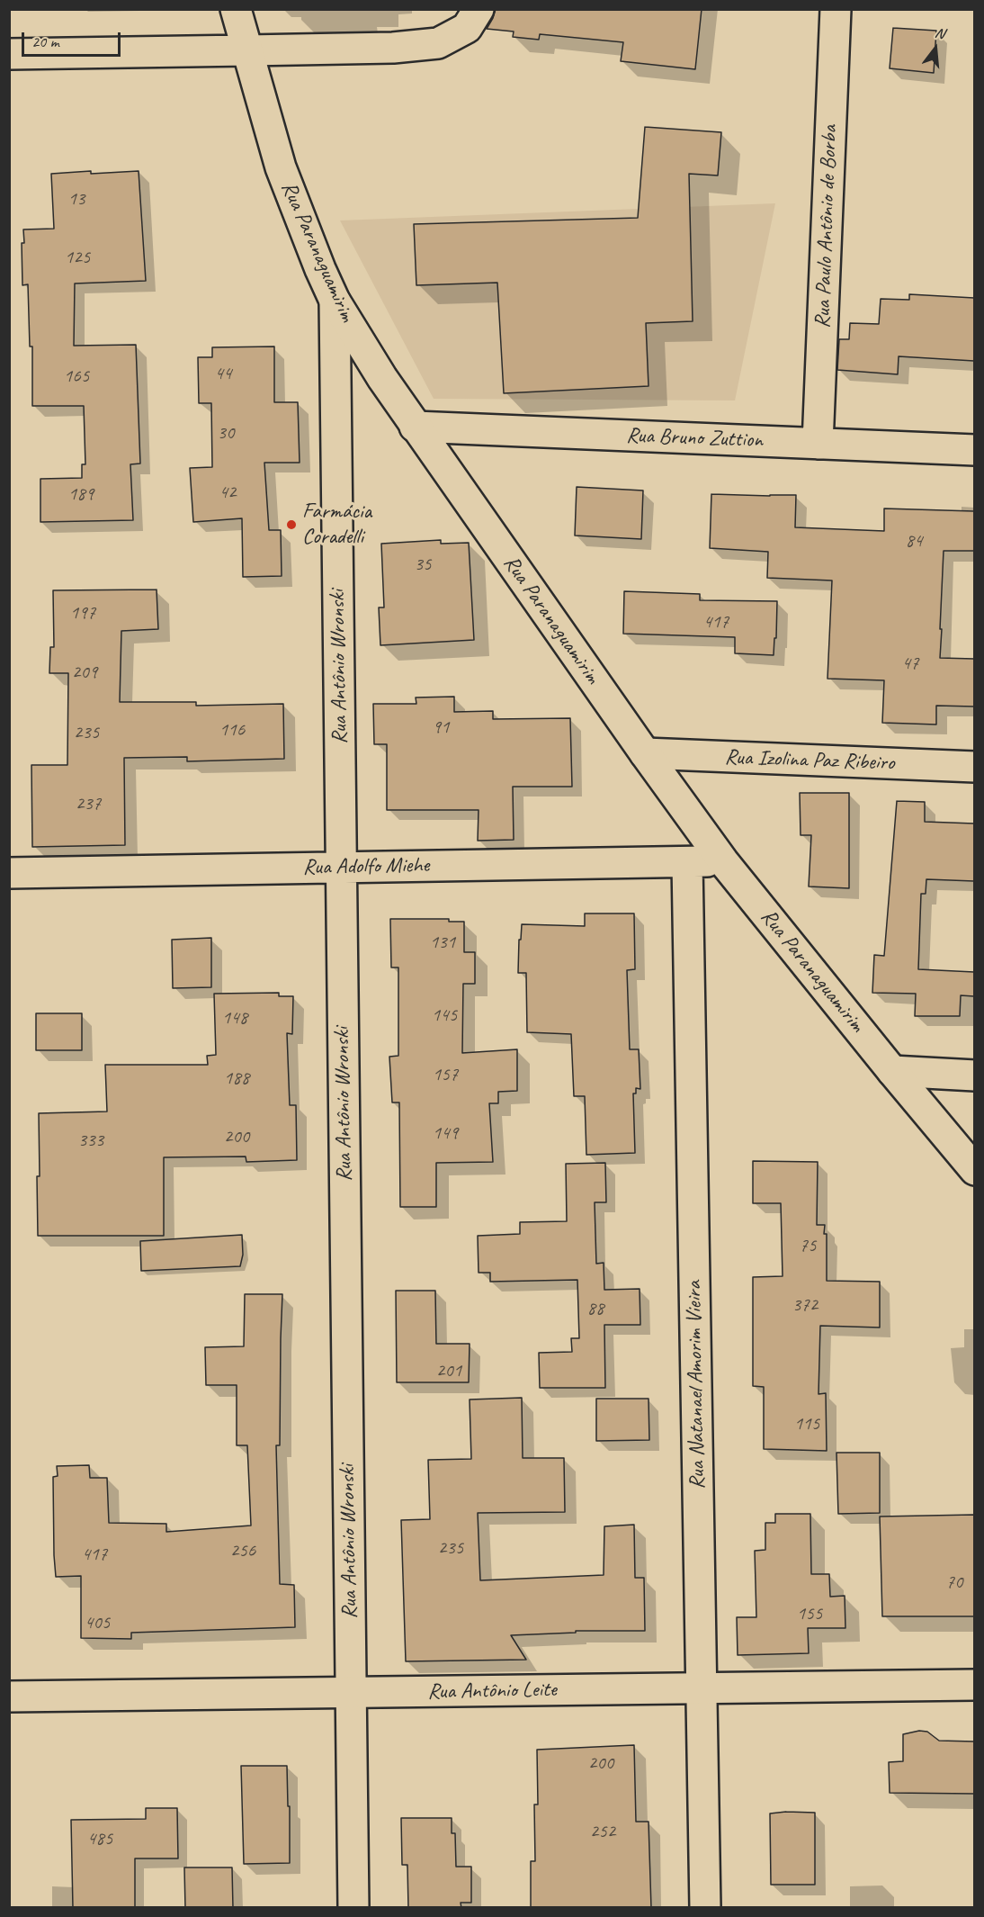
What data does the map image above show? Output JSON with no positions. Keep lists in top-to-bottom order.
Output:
{
  "streets": {
    "street": [
      "Rua Paulo Antônio de Borba",
      "Rua Paranaguamirim",
      "Rua Bruno Zuttion",
      "Rua Antônio Wronski",
      "Rua Izolina Paz Ribeiro",
      "Rua Adolfo Miehe",
      "Rua Natanael Amorim Vieira",
      "Rua Antônio Leite"
    ]
  },
  "crossings": [
    ["Rua Paulo Antônio de Borba", "Rua Bruno Zuttion"],
    ["Rua Paranaguamirim", "Rua Bruno Zuttion"],
    ["Rua Paranaguamirim", "Rua Antônio Wronski"],
    ["Rua Paranaguamirim", "Rua Izolina Paz Ribeiro"],
    ["Rua Paranaguamirim", "Rua Adolfo Miehe"],
    ["Rua Antônio Wronski", "Rua Adolfo Miehe"],
    ["Rua Antônio Wronski", "Rua Antônio Leite"],
    ["Rua Adolfo Miehe", "Rua Natanael Amorim Vieira"],
    ["Rua Natanael Amorim Vieira", "Rua Antônio Leite"]
  ],
  "places": ["Farmácia Coradelli"],
  "house_numbers": [
    "13",
    "125",
    "44",
    "165",
    "30",
    "42",
    "189",
    "84",
    "35",
    "197",
    "417",
    "47",
    "209",
    "91",
    "116",
    "235",
    "237",
    "131",
    "145",
    "148",
    "157",
    "188",
    "149",
    "200",
    "333",
    "75",
    "372",
    "88",
    "201",
    "115",
    "235",
    "256",
    "417",
    "70",
    "155",
    "405",
    "200",
    "252",
    "485"
  ],
  "scale_bar": "20 m",
  "north": "top"
}
